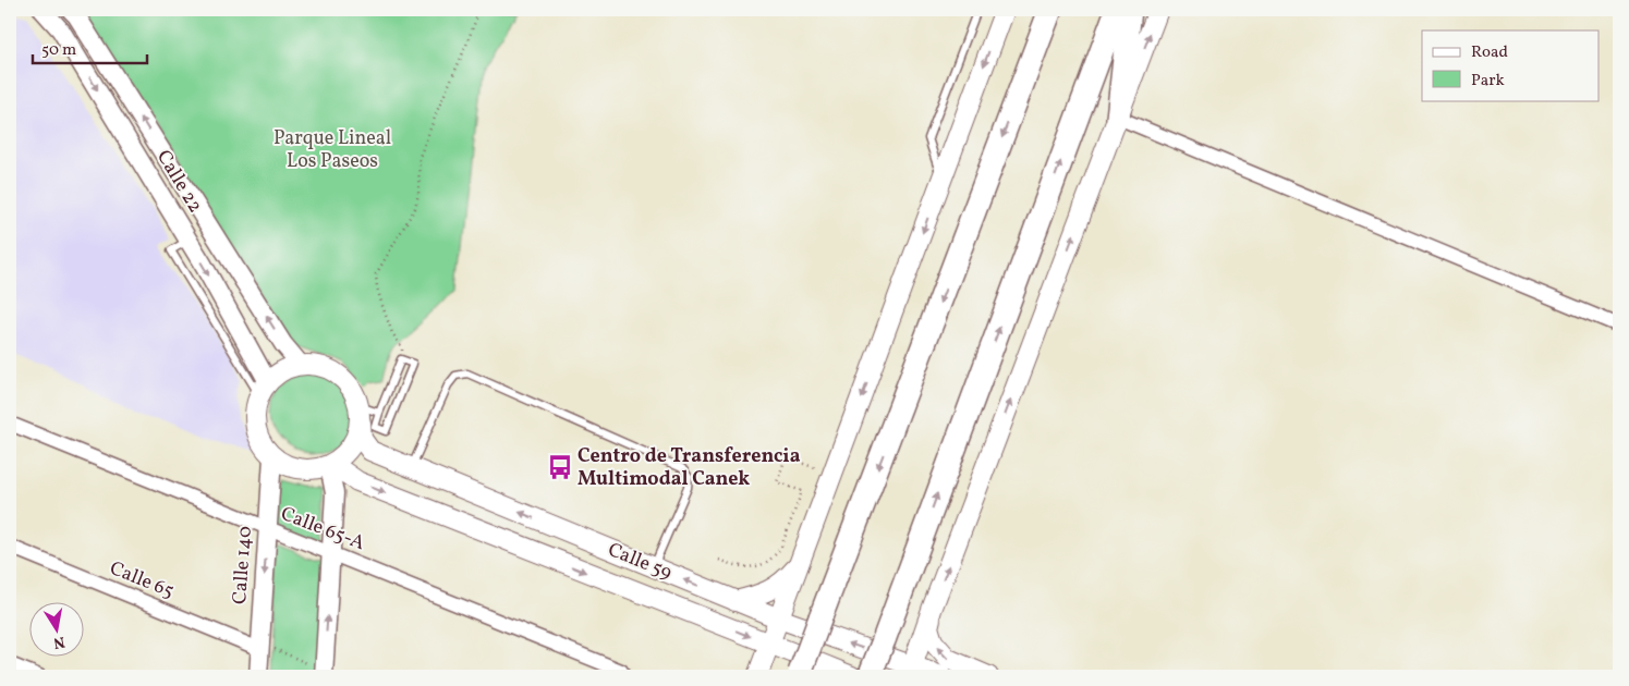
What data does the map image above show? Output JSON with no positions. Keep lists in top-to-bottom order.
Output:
{
  "streets": {
    "main road": ["Calle 59"],
    "street": [
      "Calle 22",
      "Calle 65-A",
      "Calle 140",
      "Calle 65"
    ]
  },
  "crossings": [
    ["Calle 22", "Calle 59"],
    ["Calle 22", "Calle 140"],
    ["Calle 65-A", "Calle 140"],
    ["Calle 59", "Calle 140"],
    ["Calle 140", "Calle 65"]
  ],
  "parks": ["Parque Lineal Los Paseos"],
  "places": {
    "bus stop": ["Centro de Transferencia Multimodal Canek"]
  },
  "legend": ["Road", "Park"],
  "scale_bar": "50 m",
  "north": "bottom"
}
